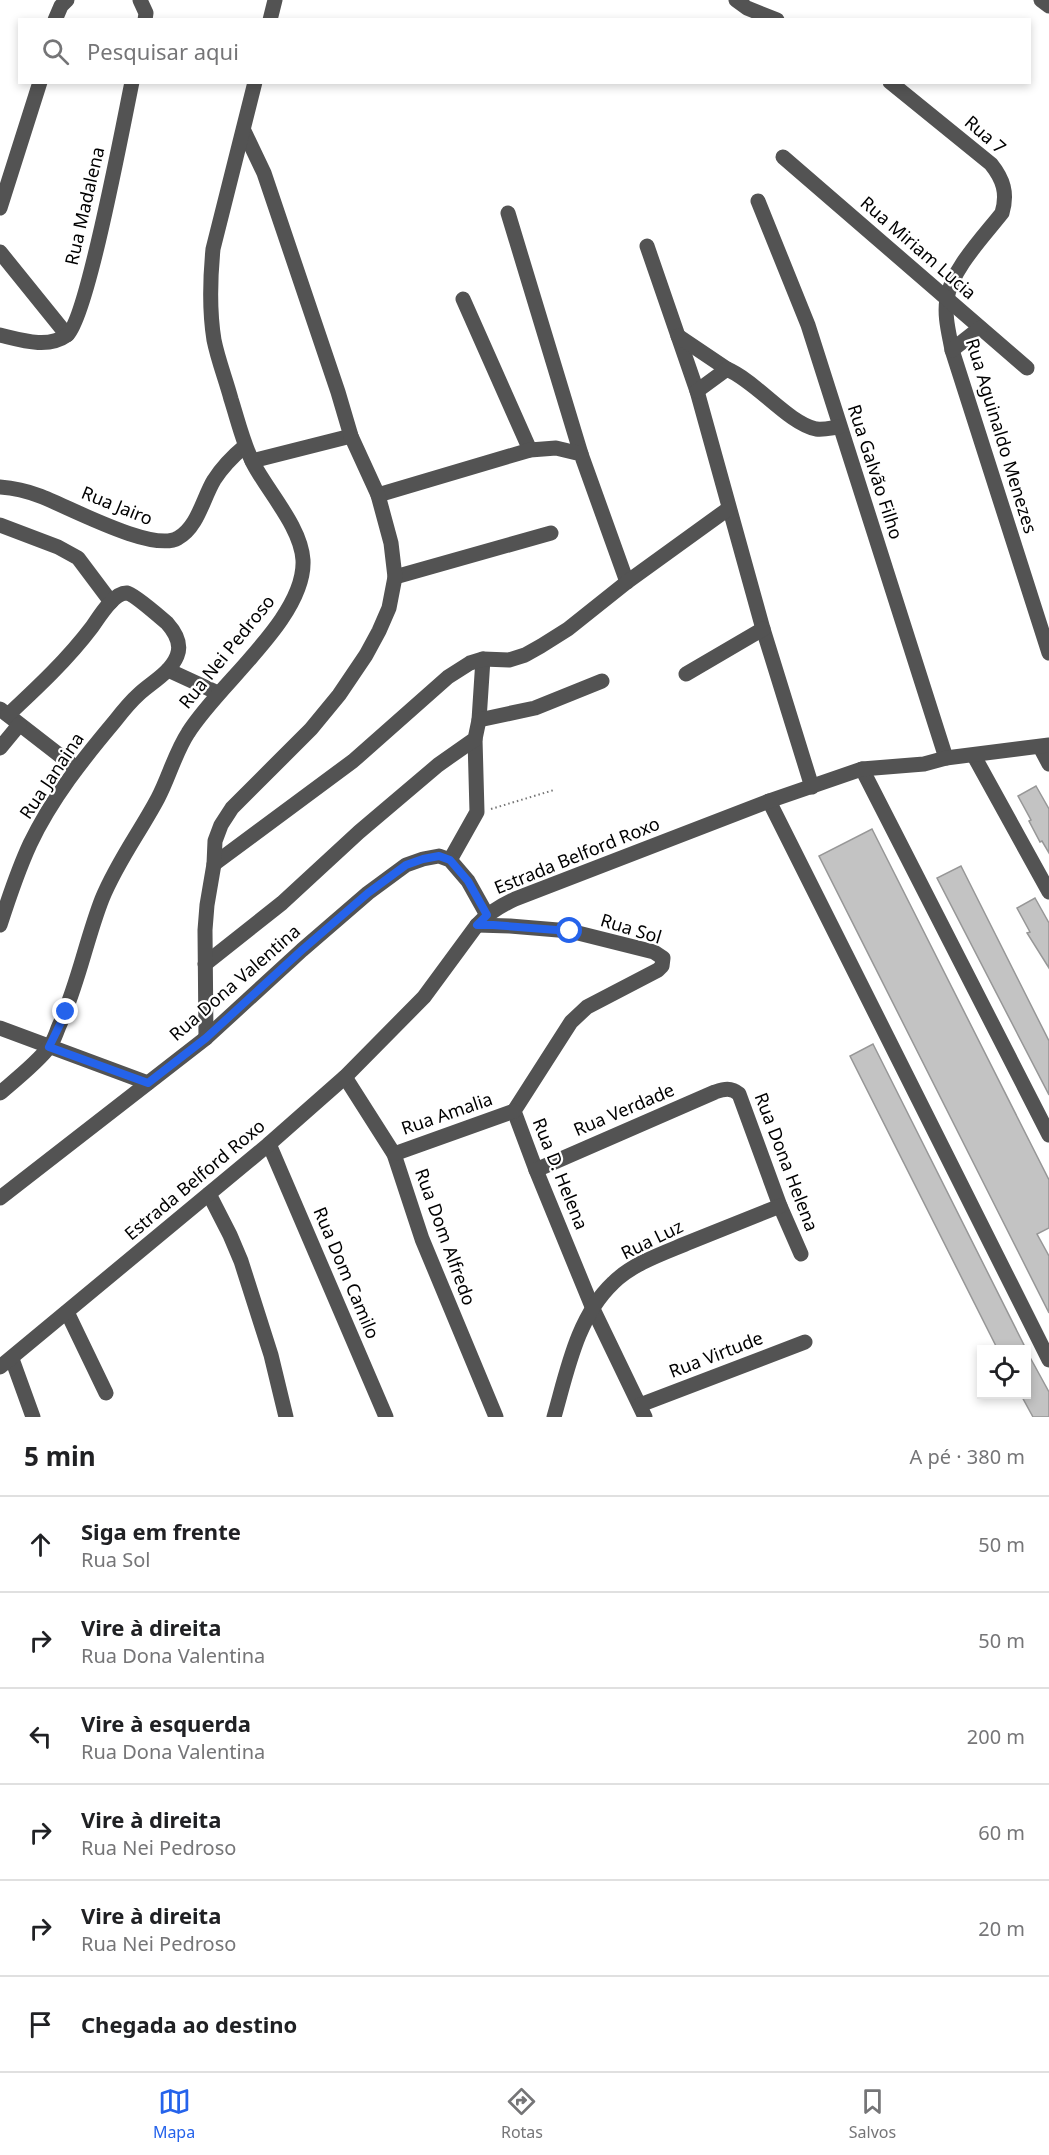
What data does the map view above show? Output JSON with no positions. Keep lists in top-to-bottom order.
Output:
{
  "streets": {
    "street": [
      "Rua 7",
      "Rua Madalena",
      "Rua Miriam Lucia",
      "Rua Aguinaldo Menezes",
      "Rua Galvão Filho",
      "Rua Jairo",
      "Rua Nei Pedroso",
      "Rua Janaina",
      "Estrada Belford Roxo",
      "Rua Sol",
      "Rua Dona Valentina",
      "Rua Verdade",
      "Rua Amalia",
      "Rua Dona Helena",
      "Rua D. Helena",
      "Rua Dom Alfredo",
      "Rua Luz",
      "Rua Dom Camilo",
      "Rua Virtude"
    ]
  },
  "crossings": [
    ["Rua 7", "Rua Miriam Lucia"],
    ["Rua 7", "Rua Aguinaldo Menezes"],
    ["Rua Miriam Lucia", "Rua Aguinaldo Menezes"],
    ["Rua Galvão Filho", "Estrada Belford Roxo"],
    ["Rua Jairo", "Rua Nei Pedroso"],
    ["Estrada Belford Roxo", "Rua Sol"],
    ["Estrada Belford Roxo", "Rua Dom Alfredo"],
    ["Estrada Belford Roxo", "Rua Dom Camilo"],
    ["Rua Sol", "Rua D. Helena"],
    ["Rua Verdade", "Rua Dona Helena"],
    ["Rua Verdade", "Rua D. Helena"],
    ["Rua Amalia", "Rua D. Helena"],
    ["Rua Amalia", "Rua Dom Alfredo"],
    ["Rua Dona Helena", "Rua Luz"],
    ["Rua D. Helena", "Rua Luz"],
    ["Rua D. Helena", "Rua Virtude"]
  ],
  "page": {
    "search": "Pesquisar aqui",
    "heading": ["5 min", "A pé · 380 m"],
    "list": [
      ["Siga em frente", "Rua Sol", "50 m"],
      ["Vire à direita", "Rua Dona Valentina", "50 m"],
      ["Vire à esquerda", "Rua Dona Valentina", "200 m"],
      ["Vire à direita", "Rua Nei Pedroso", "60 m"],
      ["Vire à direita", "Rua Nei Pedroso", "20 m"],
      "Chegada ao destino"
    ],
    "nav": ["Mapa", "Rotas", "Salvos"]
  }
}
